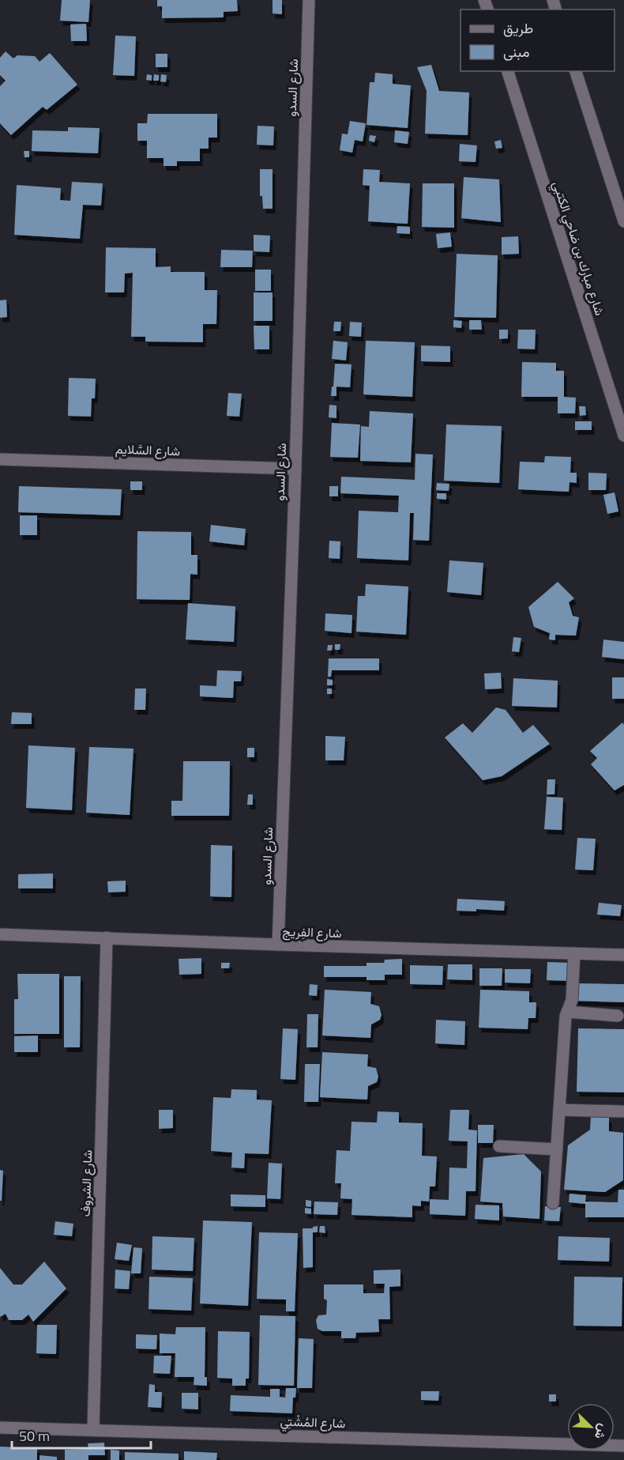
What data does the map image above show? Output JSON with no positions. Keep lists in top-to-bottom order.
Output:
{
  "streets": {
    "street": [
      "شارع السدو",
      "شارع مبارك بن ضاحي الكتبي",
      "شارع السَّلايم",
      "شارع الفِريج",
      "شارع الشروف",
      "شارع المُشْتِي"
    ]
  },
  "crossings": [
    ["شارع السدو", "شارع السَّلايم"],
    ["شارع السدو", "شارع الفِريج"],
    ["شارع الفِريج", "شارع الشروف"],
    ["شارع الشروف", "شارع المُشْتِي"]
  ],
  "legend": ["طريق", "مبنى"],
  "scale_bar": "50 m",
  "north": "bottom right"
}
